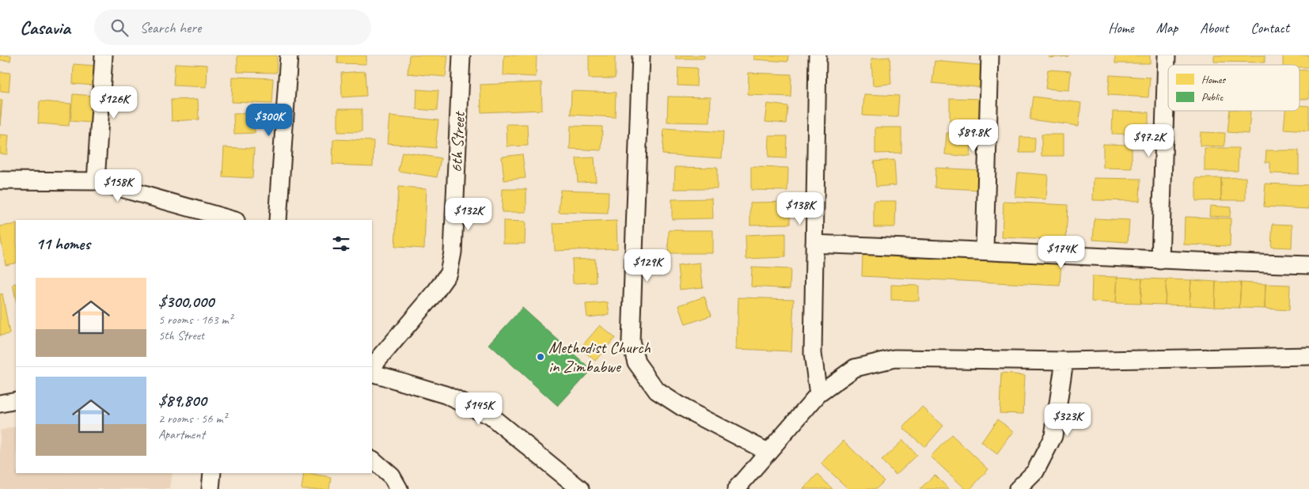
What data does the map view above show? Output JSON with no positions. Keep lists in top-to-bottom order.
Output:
{
  "streets": {
    "street": ["6th Street"]
  },
  "places": ["Methodist Church in Zimbabwe"],
  "legend": ["Homes", "Public"],
  "page": {
    "header": "Casavia",
    "search": "Search here",
    "nav": [
      "Home",
      "Map",
      "About",
      "Contact"
    ],
    "price": [
      "$126K",
      "$300K",
      "$89.8K",
      "$97.2K",
      "$158K",
      "$138K",
      "$132K",
      "$174K",
      "$129K",
      "$145K",
      "$323K"
    ],
    "heading": "11 homes",
    "list": [
      {
        "name": "$300,000",
        "note": "5 rooms · 163 m² · 5th Street"
      },
      {
        "name": "$89,800",
        "note": "2 rooms · 56 m² · Apartment"
      }
    ]
  }
}
